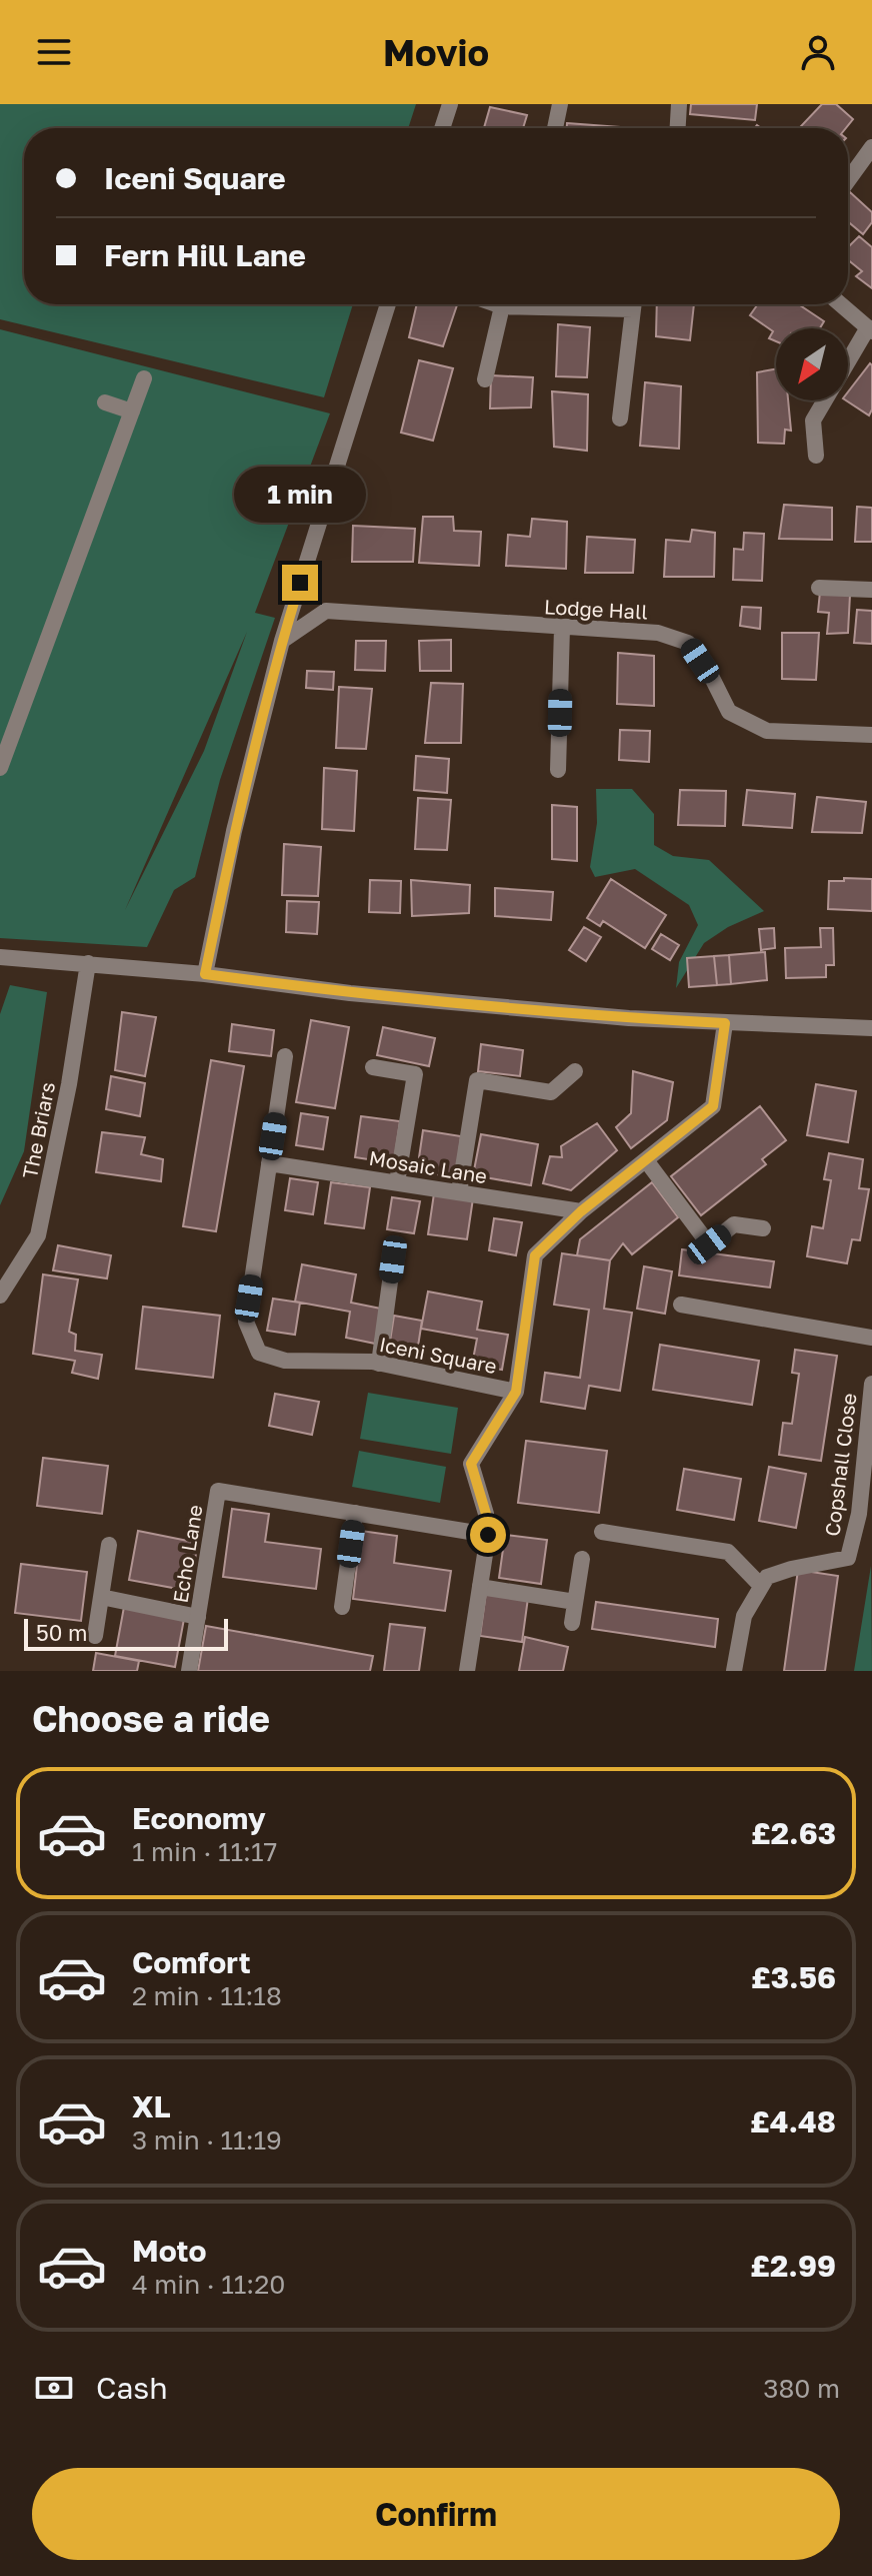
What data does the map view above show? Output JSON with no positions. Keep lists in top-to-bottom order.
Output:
{
  "streets": {
    "street": [
      "Lodge Hall",
      "The Briars",
      "Mosaic Lane",
      "Iceni Square",
      "Copshall Close",
      "Echo Lane"
    ]
  },
  "crossings": [
    ["Mosaic Lane", "Iceni Square"]
  ],
  "scale_bar": "50 m",
  "north": "bottom left",
  "page": {
    "header": "Movio",
    "banner": ["Iceni Square", "Fern Hill Lane"],
    "bubble": "1 min",
    "scale": "50 m",
    "heading": "Choose a ride",
    "list": [
      {
        "name": "Economy",
        "note": "1 min · 11:17",
        "value": "£2.63"
      },
      {
        "name": "Comfort",
        "note": "2 min · 11:18",
        "value": "£3.56"
      },
      {
        "name": "XL",
        "note": "3 min · 11:19",
        "value": "£4.48"
      },
      {
        "name": "Moto",
        "note": "4 min · 11:20",
        "value": "£2.99"
      }
    ],
    "pay": ["Cash", "380 m"],
    "buttons": "Confirm"
  }
}
